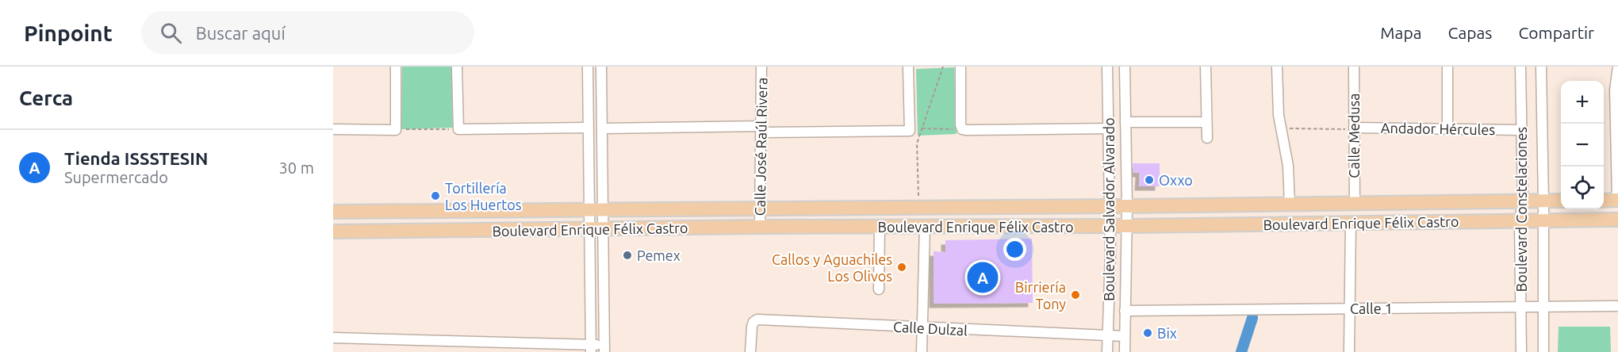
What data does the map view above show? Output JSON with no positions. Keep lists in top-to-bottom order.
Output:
{
  "streets": {
    "main road": ["Boulevard Enrique Félix Castro"],
    "street": [
      "Andador Hércules",
      "Calle Medusa",
      "Calle José Raúl Rivera",
      "Boulevard Salvador Alvarado",
      "Boulevard Constelaciones",
      "Calle 1",
      "Calle Dulzal"
    ]
  },
  "crossings": [
    ["Andador Hércules", "Calle Medusa"],
    ["Andador Hércules", "Boulevard Constelaciones"],
    ["Calle Medusa", "Boulevard Enrique Félix Castro"],
    ["Calle José Raúl Rivera", "Boulevard Enrique Félix Castro"],
    ["Boulevard Salvador Alvarado", "Boulevard Enrique Félix Castro"],
    ["Boulevard Salvador Alvarado", "Calle 1"],
    ["Boulevard Salvador Alvarado", "Calle Dulzal"],
    ["Boulevard Constelaciones", "Boulevard Enrique Félix Castro"],
    ["Boulevard Constelaciones", "Calle 1"]
  ],
  "places": [
    "Oxxo",
    "Tortillería Los Huertos",
    "Pemex",
    "Callos y Aguachiles Los Olivos",
    "Birriería Tony",
    "Bix"
  ],
  "page": {
    "header": "Pinpoint",
    "search": "Buscar aquí",
    "nav": ["Mapa", "Capas", "Compartir"],
    "heading": "Cerca",
    "map_buttons": ["+", "−"],
    "list": [
      {
        "mark": "A",
        "name": "Tienda ISSSTESIN",
        "note": "Supermercado",
        "value": "30 m"
      }
    ],
    "pins": "A"
  }
}
